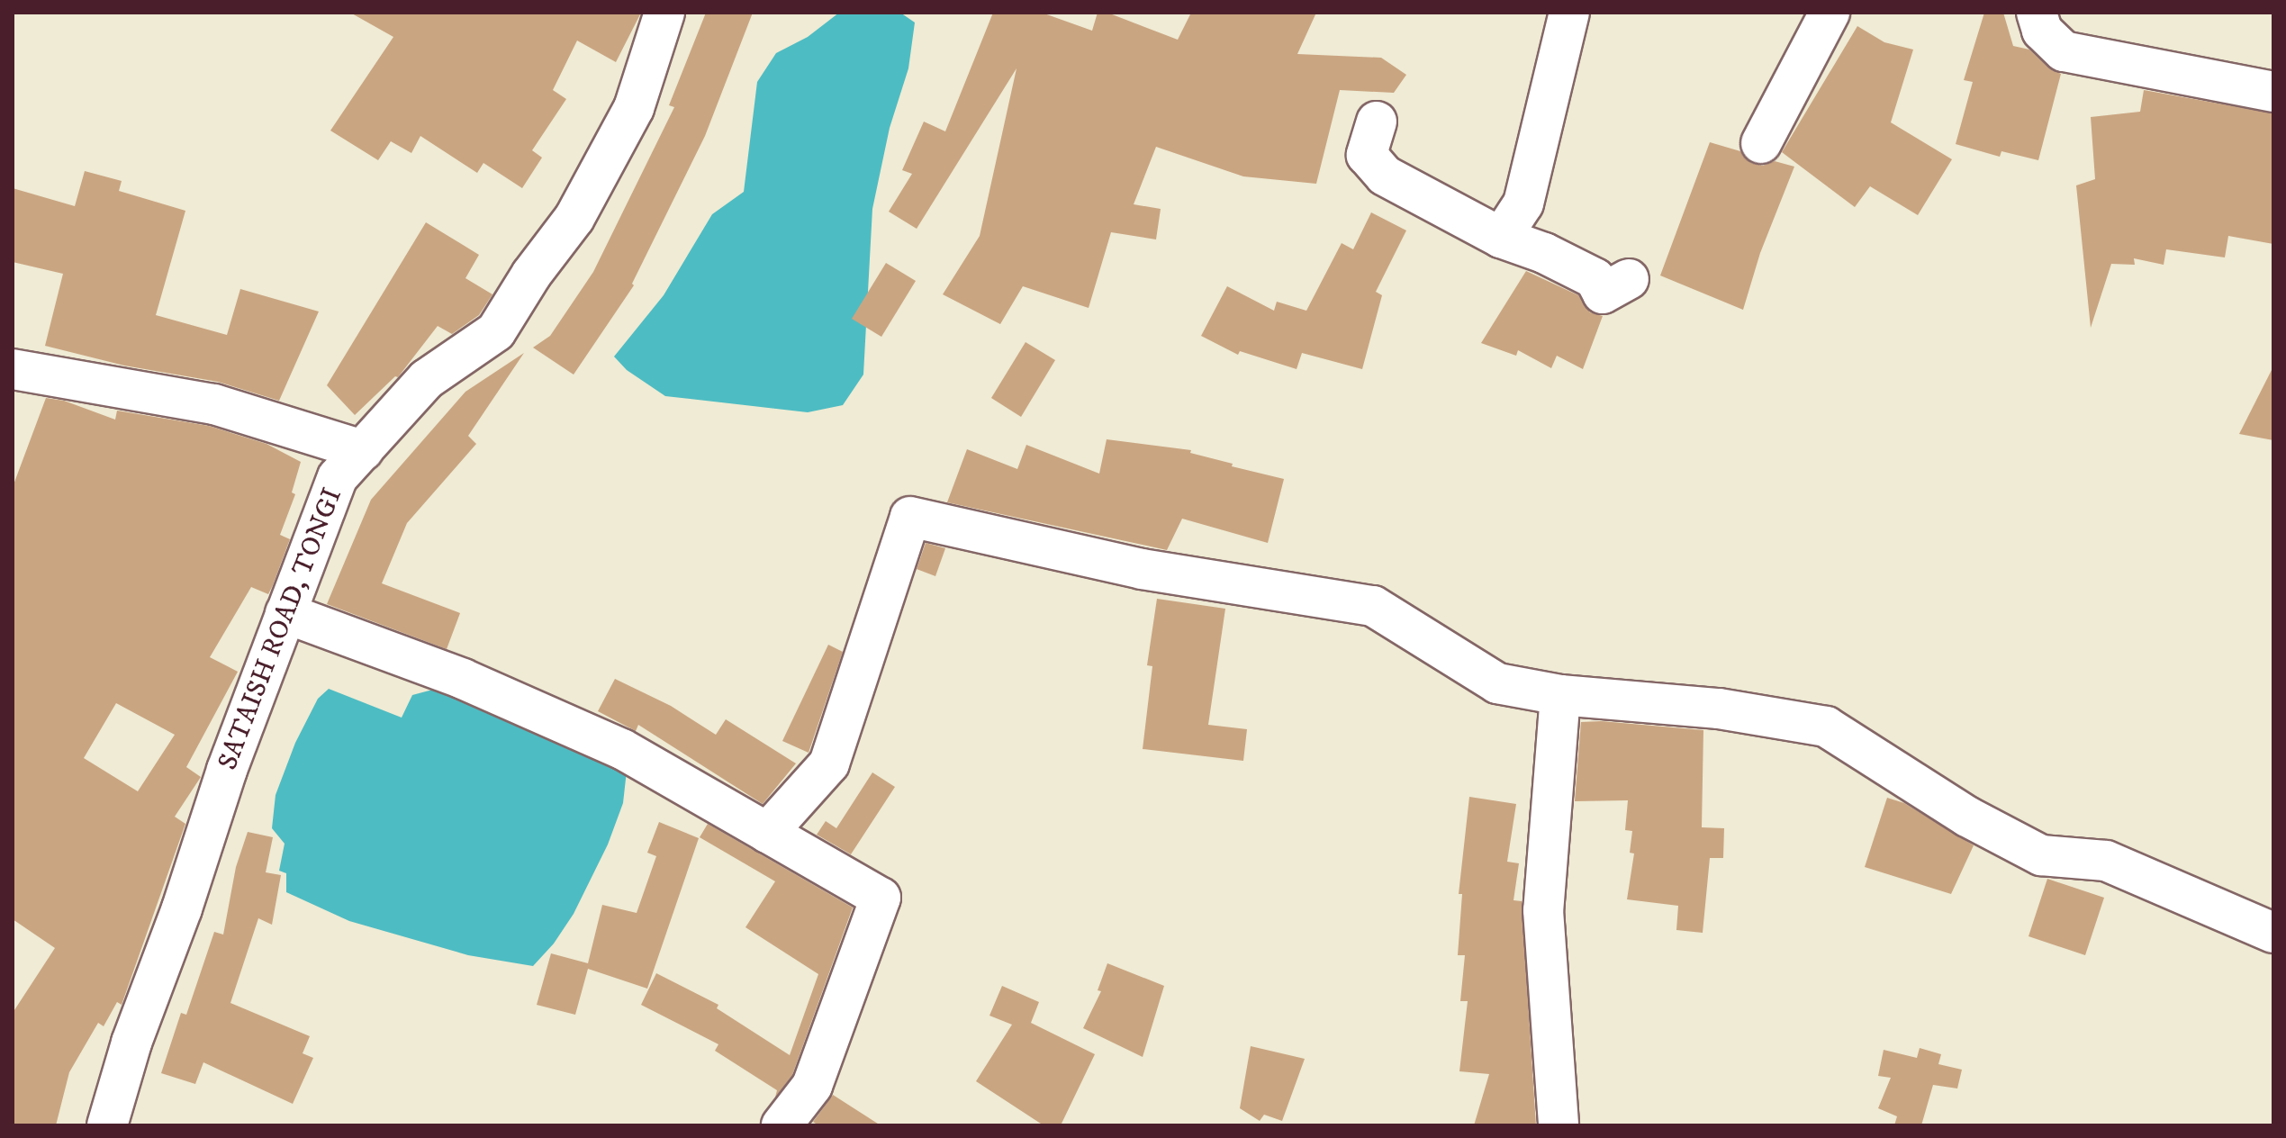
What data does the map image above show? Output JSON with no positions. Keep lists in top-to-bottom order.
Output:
{
  "streets": {
    "street": ["SATAISH ROAD, TONGI"]
  }
}
